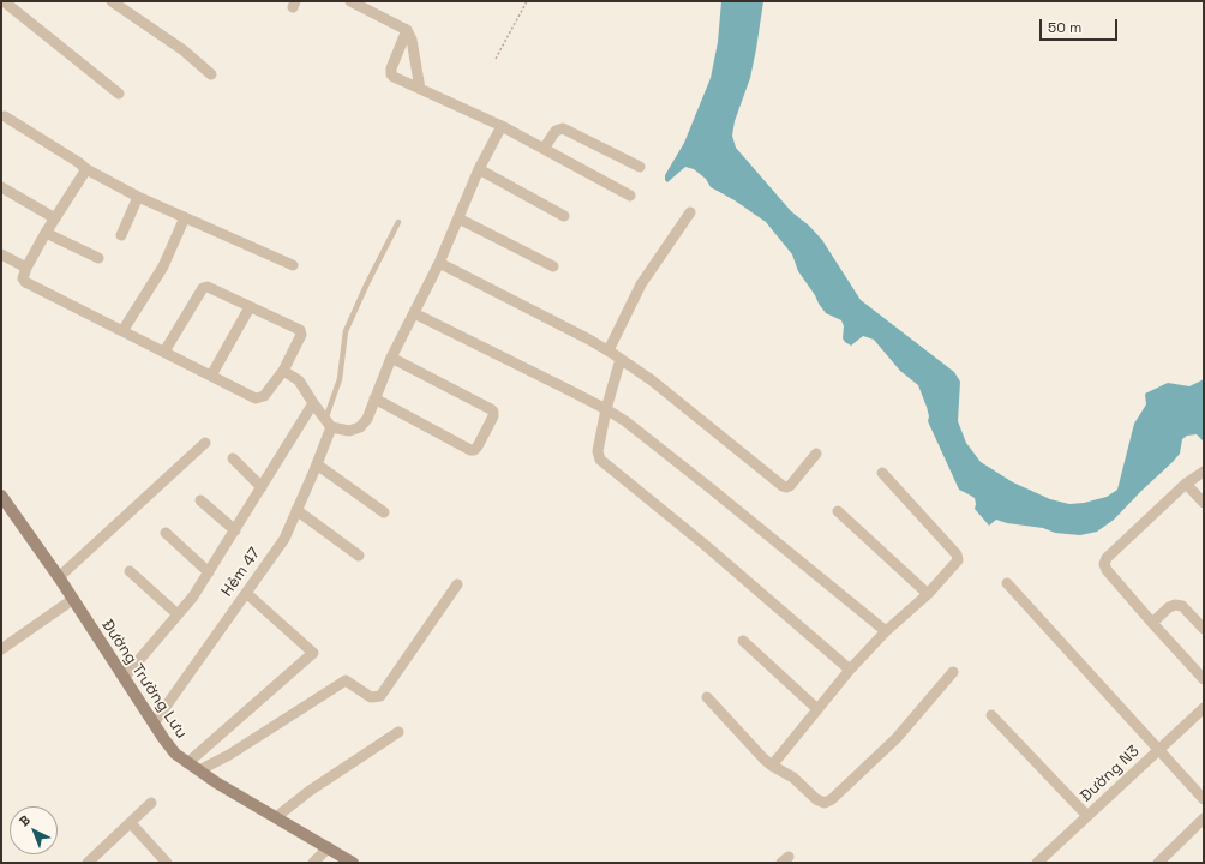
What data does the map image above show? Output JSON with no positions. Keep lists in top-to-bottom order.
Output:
{
  "streets": {
    "street": ["Hẻm 47", "Đường Trường Lưu", "Đường N3"]
  },
  "crossings": [
    ["Hẻm 47", "Đường Trường Lưu"]
  ],
  "scale_bar": "50 m",
  "north": "top left"
}
